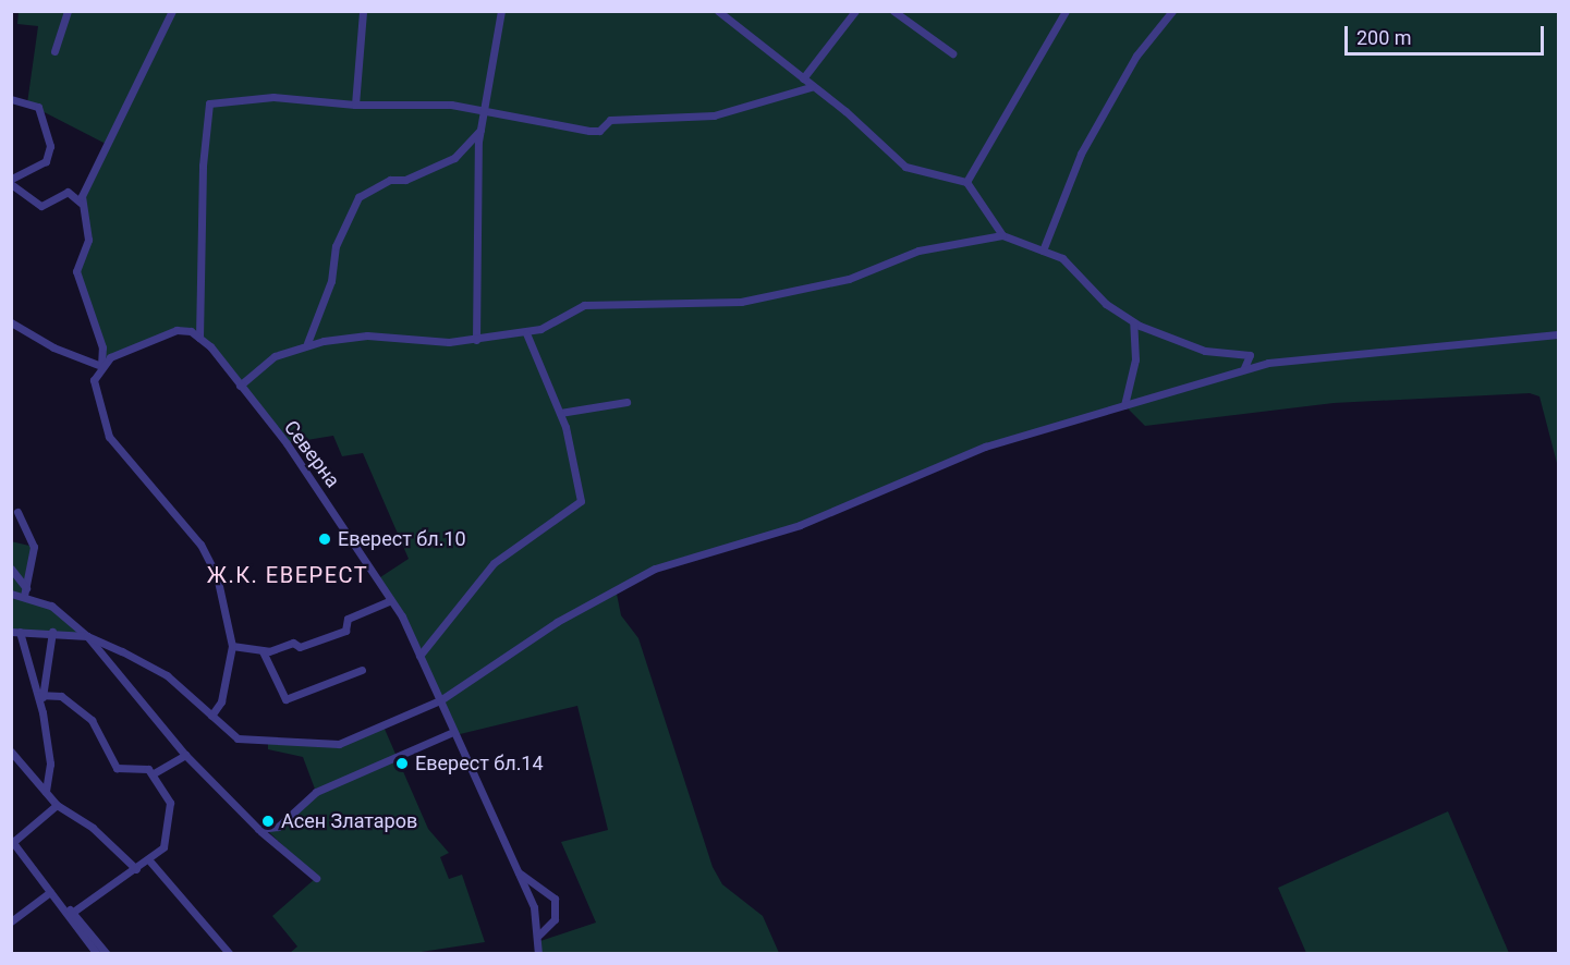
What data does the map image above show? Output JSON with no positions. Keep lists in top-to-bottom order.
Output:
{
  "streets": {
    "street": ["Северна"]
  },
  "districts": ["Ж.К. ЕВЕРЕСТ"],
  "places": ["Еверест бл.10", "Еверест бл.14", "Асен Златаров"],
  "scale_bar": "200 m"
}
